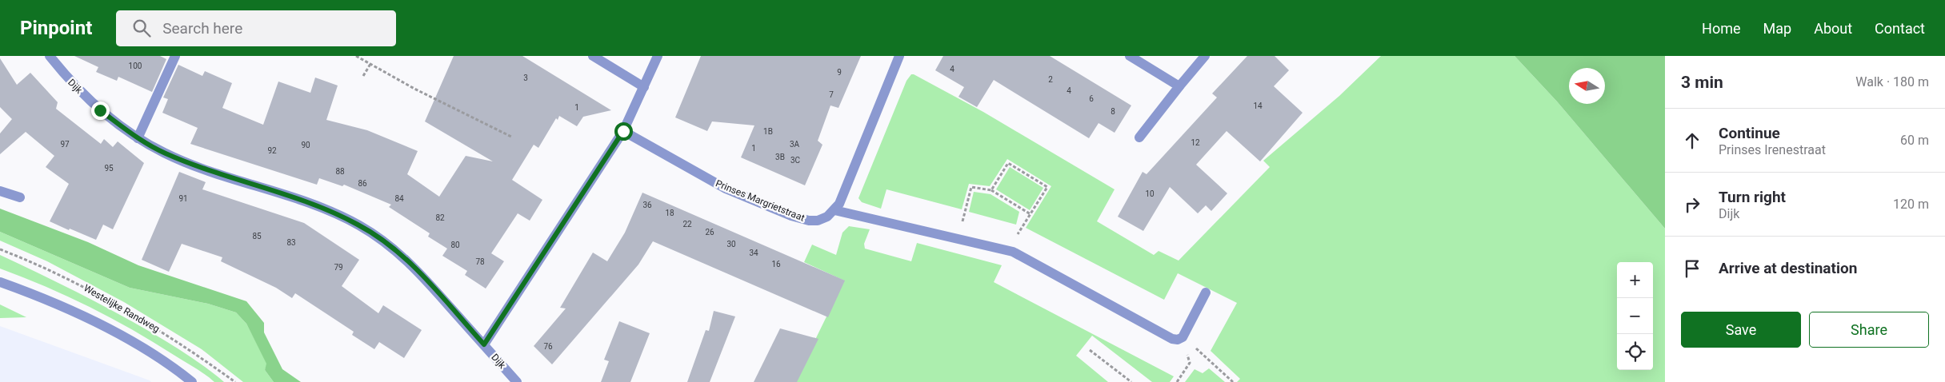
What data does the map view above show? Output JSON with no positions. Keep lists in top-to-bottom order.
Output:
{
  "streets": {
    "street": ["Dijk", "Prinses Margrietstraat"],
    "path": ["Westelijke Randweg"]
  },
  "house_numbers": [
    "100",
    "4",
    "9",
    "3",
    "2",
    "4",
    "7",
    "6",
    "14",
    "1",
    "8",
    "1B",
    "12",
    "97",
    "3A",
    "90",
    "1",
    "92",
    "3B",
    "3C",
    "95",
    "88",
    "86",
    "10",
    "91",
    "84",
    "36",
    "18",
    "82",
    "22",
    "26",
    "85",
    "83",
    "30",
    "80",
    "34",
    "78",
    "16",
    "79",
    "76"
  ],
  "north": "left",
  "page": {
    "header": "Pinpoint",
    "search": "Search here",
    "nav": [
      "Home",
      "Map",
      "About",
      "Contact"
    ],
    "heading": ["3 min", "Walk · 180 m"],
    "list": [
      ["Continue", "Prinses Irenestraat", "60 m"],
      ["Turn right", "Dijk", "120 m"],
      "Arrive at destination"
    ],
    "map_buttons": ["+", "−"],
    "buttons": ["Save", "Share"]
  }
}
